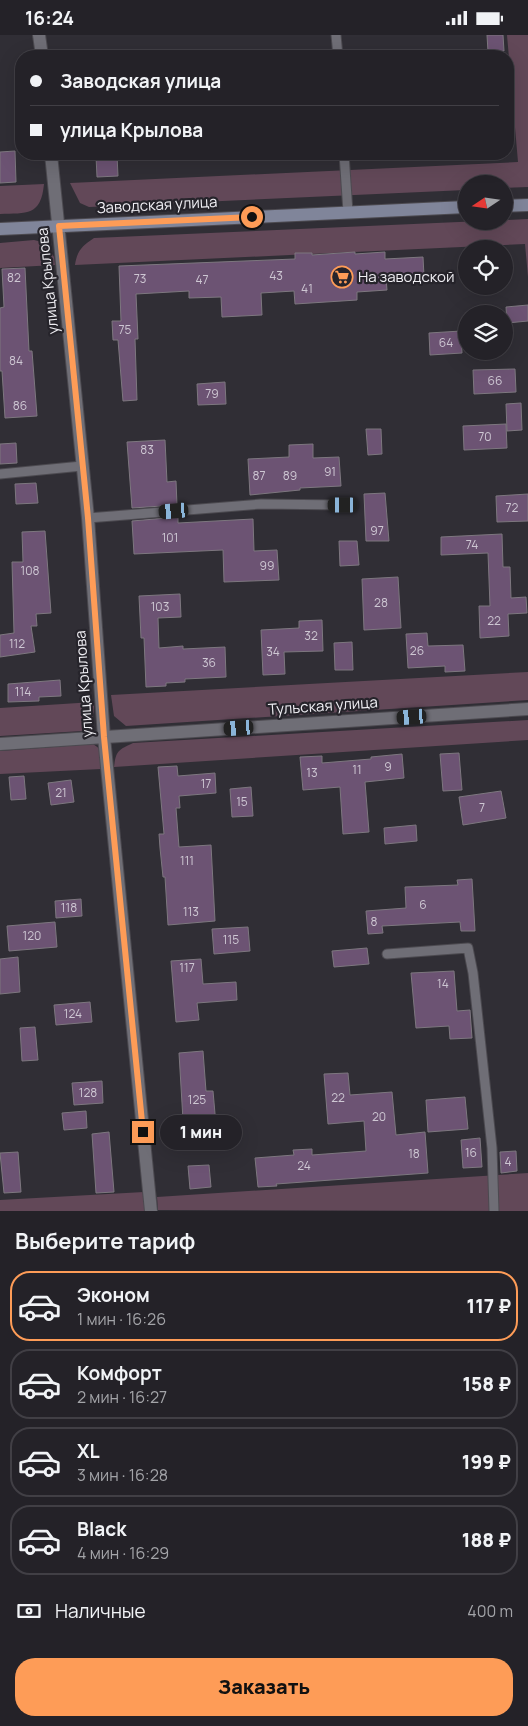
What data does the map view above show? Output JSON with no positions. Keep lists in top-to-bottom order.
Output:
{
  "streets": {
    "main road": ["Заводская улица"],
    "street": ["улица Крылова", "Тульская улица"]
  },
  "crossings": [
    ["Заводская улица", "улица Крылова"],
    ["улица Крылова", "Тульская улица"]
  ],
  "places": {
    "supermarket": ["На заводской"]
  },
  "house_numbers": [
    "43",
    "82",
    "73",
    "47",
    "41",
    "75",
    "64",
    "84",
    "66",
    "79",
    "86",
    "70",
    "83",
    "91",
    "87",
    "89",
    "72",
    "97",
    "101",
    "74",
    "99",
    "108",
    "28",
    "103",
    "22",
    "32",
    "112",
    "26",
    "34",
    "36",
    "114",
    "9",
    "11",
    "13",
    "17",
    "21",
    "15",
    "7",
    "111",
    "6",
    "118",
    "113",
    "8",
    "120",
    "115",
    "117",
    "14",
    "124",
    "128",
    "22",
    "125",
    "20",
    "16",
    "18",
    "4",
    "24"
  ],
  "north": "left",
  "page": {
    "status": "16:24",
    "banner": ["Заводская улица", "улица Крылова"],
    "bubble": "1 мин",
    "heading": "Выберите тариф",
    "list": [
      {
        "name": "Эконом",
        "note": "1 мин · 16:26",
        "value": "117 ₽"
      },
      {
        "name": "Комфорт",
        "note": "2 мин · 16:27",
        "value": "158 ₽"
      },
      {
        "name": "XL",
        "note": "3 мин · 16:28",
        "value": "199 ₽"
      },
      {
        "name": "Black",
        "note": "4 мин · 16:29",
        "value": "188 ₽"
      }
    ],
    "pay": ["Наличные", "400 m"],
    "buttons": "Заказать"
  }
}
